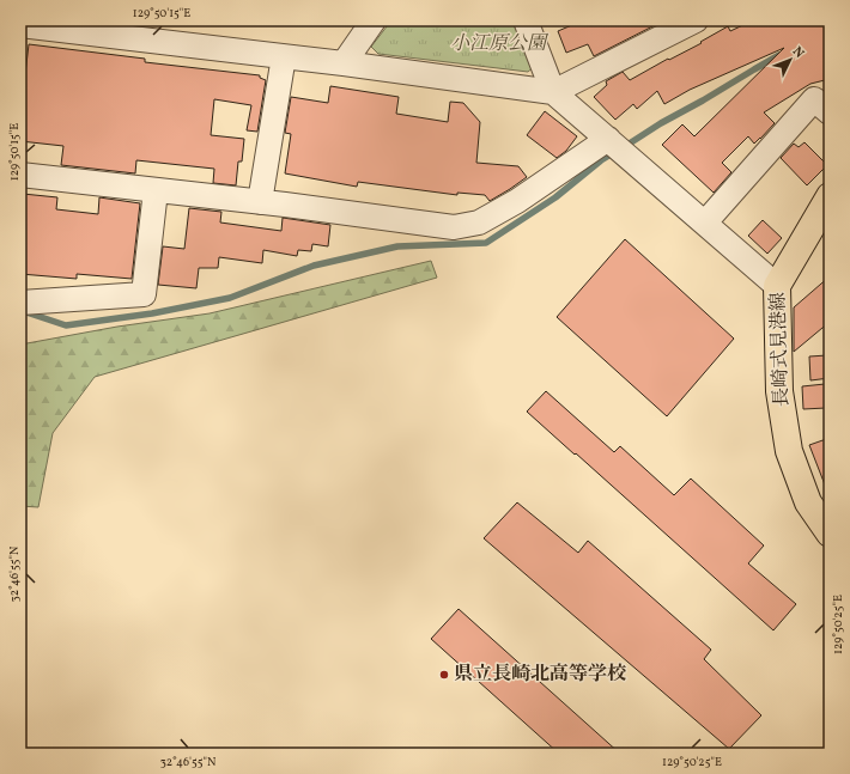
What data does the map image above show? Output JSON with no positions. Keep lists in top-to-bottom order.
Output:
{
  "streets": {
    "main road": ["長崎式見港線"]
  },
  "parks": ["小江原公園"],
  "places": ["県立長崎北高等学校"],
  "north": "top right",
  "coordinates": ["129°50'15\"E", "32°46'55\"N", "129°50'25\"E"]
}
